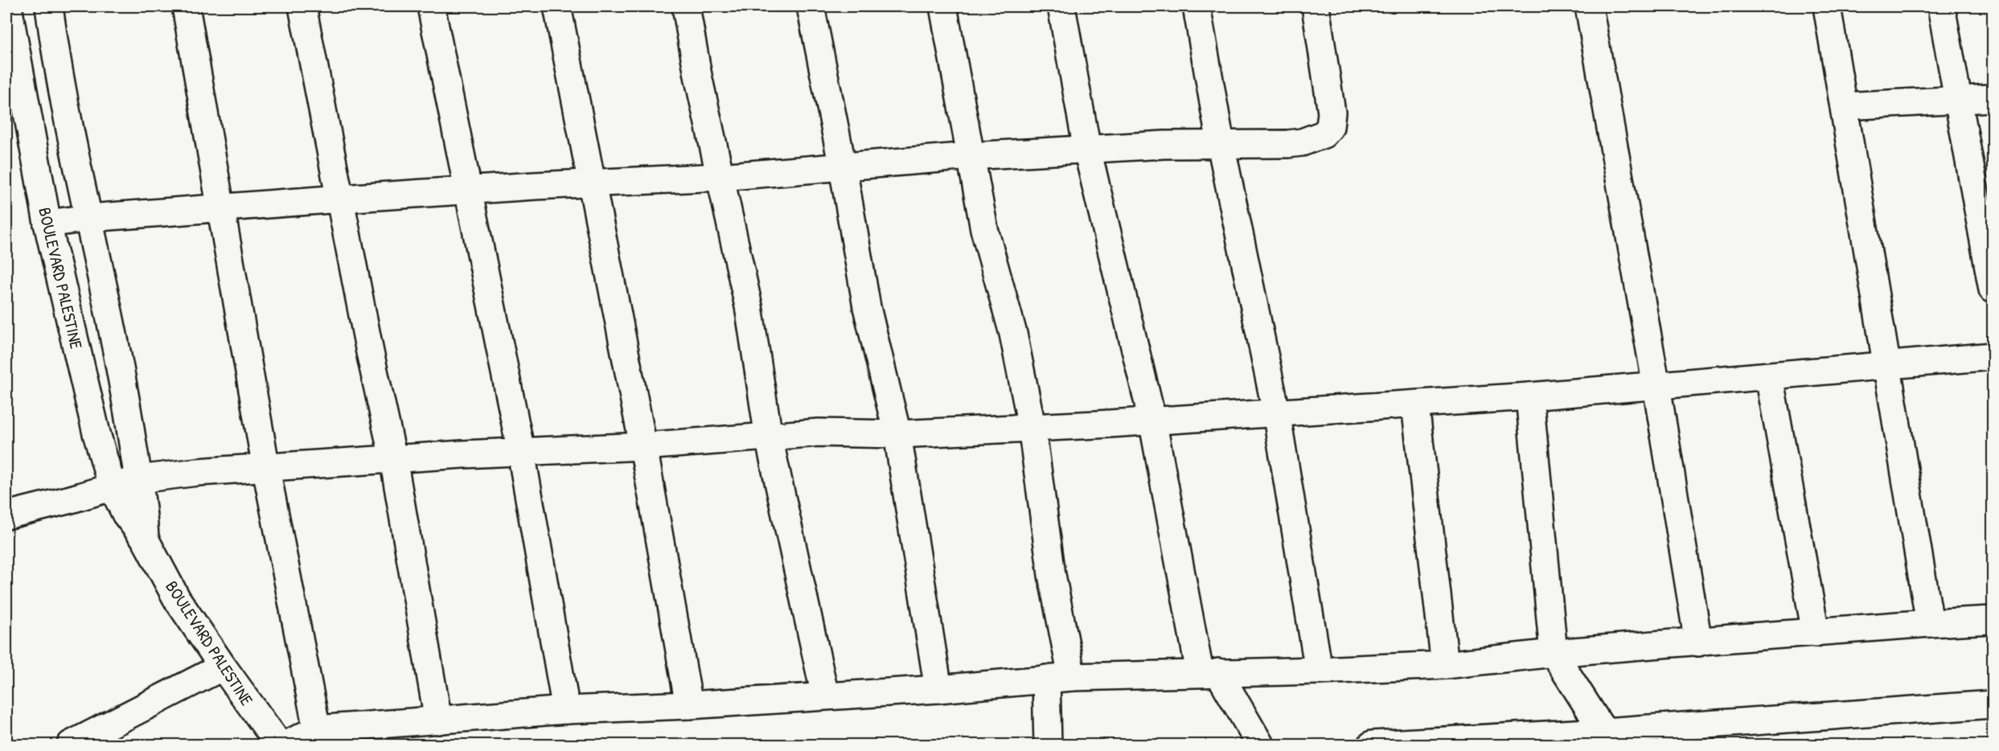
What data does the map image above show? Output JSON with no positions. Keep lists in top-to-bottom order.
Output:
{
  "streets": {
    "street": ["BOULEVARD PALESTINE"]
  }
}
